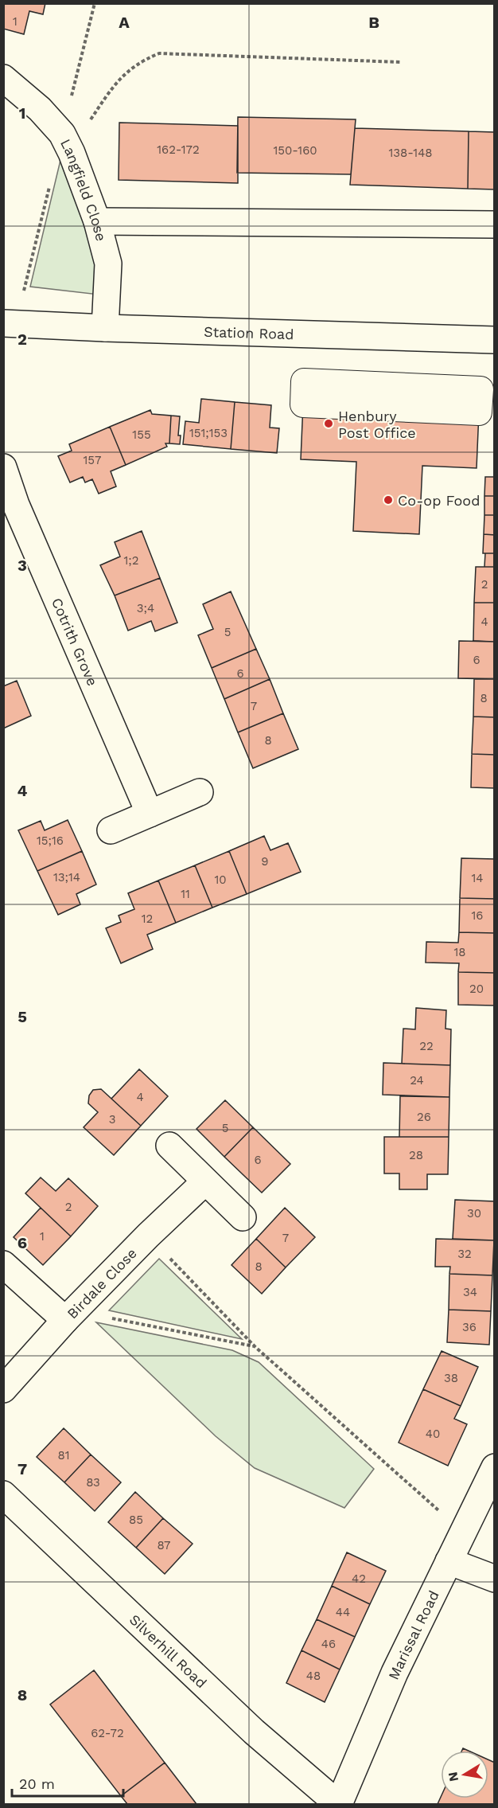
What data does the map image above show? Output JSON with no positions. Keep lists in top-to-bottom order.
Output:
{
  "streets": {
    "street": [
      "Langfield Close",
      "Station Road",
      "Cotrith Grove",
      "Birdale Close",
      "Marissal Road",
      "Silverhill Road"
    ]
  },
  "crossings": [
    ["Langfield Close", "Station Road"],
    ["Marissal Road", "Silverhill Road"]
  ],
  "places": ["Henbury Post Office", "Co-op Food"],
  "house_numbers": [
    "1",
    "162-172",
    "150-160",
    "138-148",
    "151;153",
    "155",
    "157",
    "1;2",
    "2",
    "3;4",
    "4",
    "5",
    "6",
    "6",
    "8",
    "7",
    "8",
    "15;16",
    "9",
    "13;14",
    "14",
    "10",
    "11",
    "16",
    "12",
    "18",
    "20",
    "22",
    "24",
    "4",
    "26",
    "3",
    "5",
    "28",
    "6",
    "2",
    "30",
    "1",
    "7",
    "32",
    "8",
    "34",
    "36",
    "38",
    "40",
    "81",
    "83",
    "85",
    "87",
    "42",
    "44",
    "46",
    "48",
    "62-72"
  ],
  "scale_bar": "20 m",
  "north": "left",
  "grid": {
    "columns": ["A", "B"],
    "rows": [
      "1",
      "2",
      "3",
      "4",
      "5",
      "6",
      "7",
      "8"
    ]
  }
}
